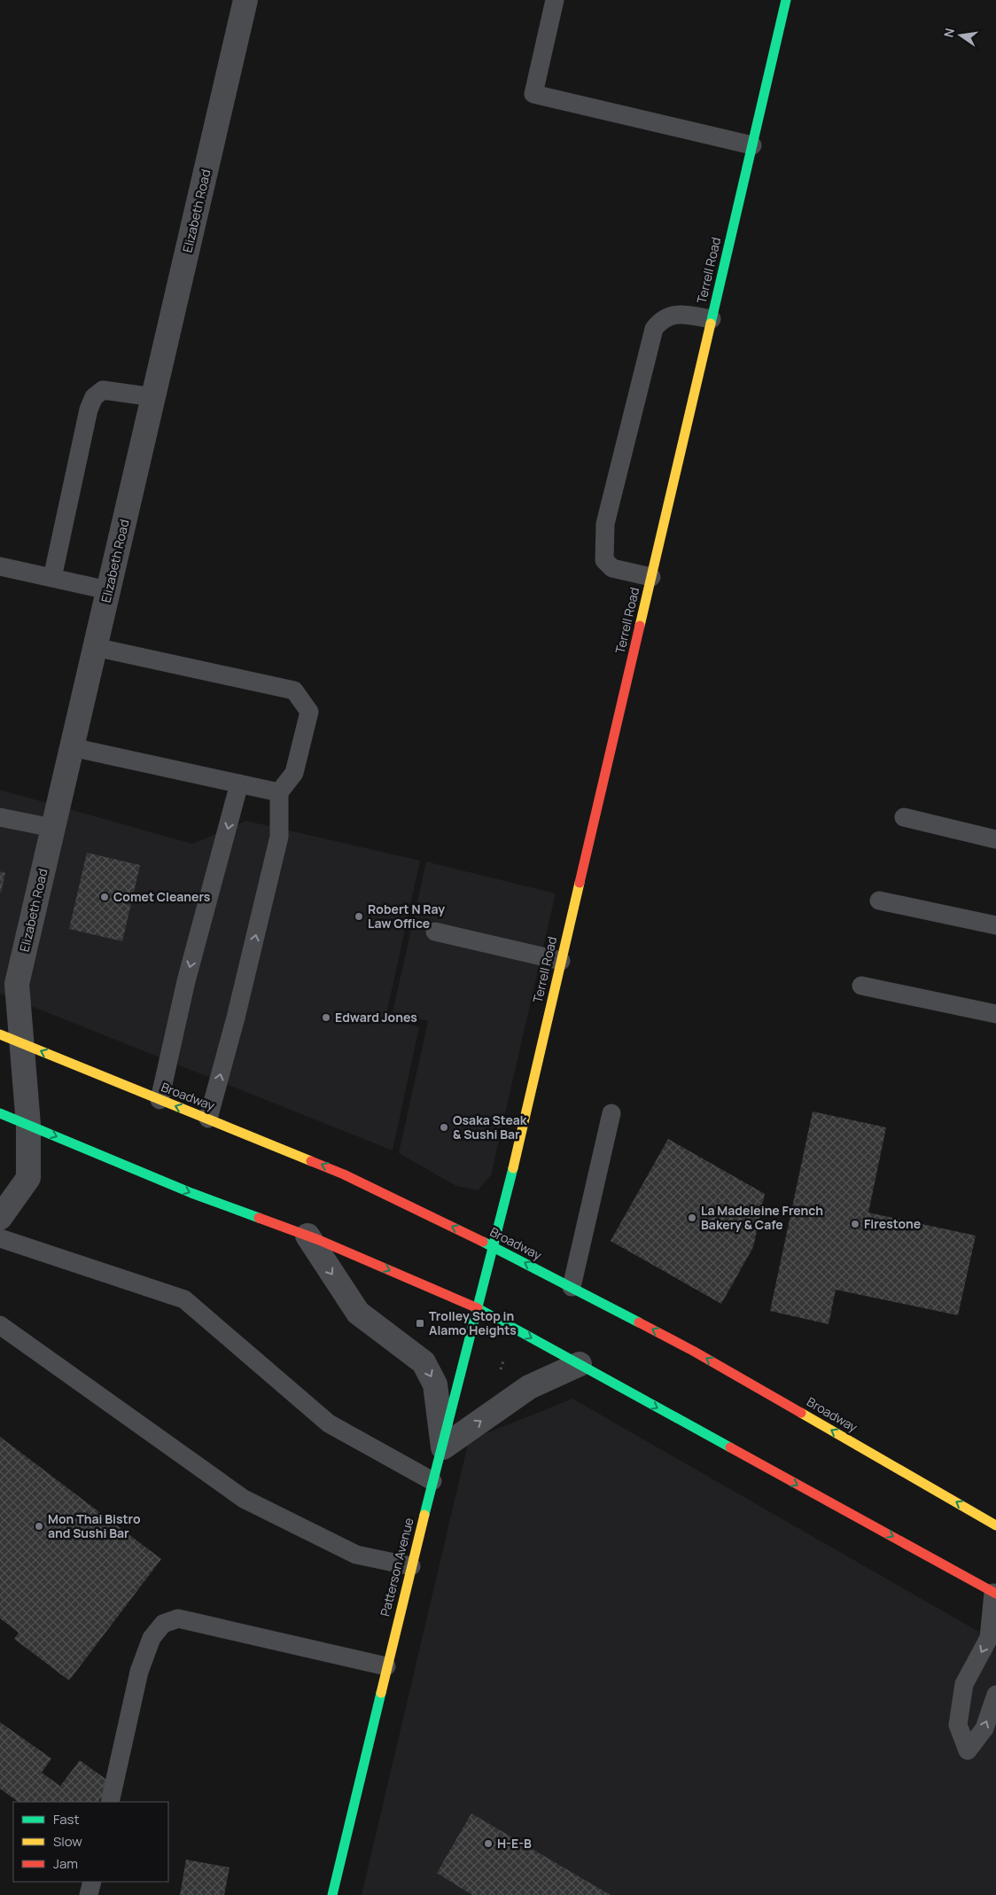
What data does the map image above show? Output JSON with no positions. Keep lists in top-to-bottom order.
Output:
{
  "streets": {
    "main road": ["Terrell Road", "Broadway", "Patterson Avenue"],
    "street": ["Elizabeth Road"]
  },
  "crossings": [
    ["Elizabeth Road", "Broadway"],
    ["Terrell Road", "Broadway"],
    ["Terrell Road", "Patterson Avenue"],
    ["Broadway", "Patterson Avenue"]
  ],
  "places": {
    "other": [
      "Comet Cleaners",
      "Robert N Ray Law Office",
      "Edward Jones",
      "Osaka Steak & Sushi Bar",
      "La Madeleine French Bakery & Cafe",
      "Firestone",
      "Mon Thai Bistro and Sushi Bar",
      "H-E-B"
    ],
    "transit": ["Trolley Stop in Alamo Heights"]
  },
  "legend": ["Fast", "Slow", "Jam"],
  "north": "left"
}
